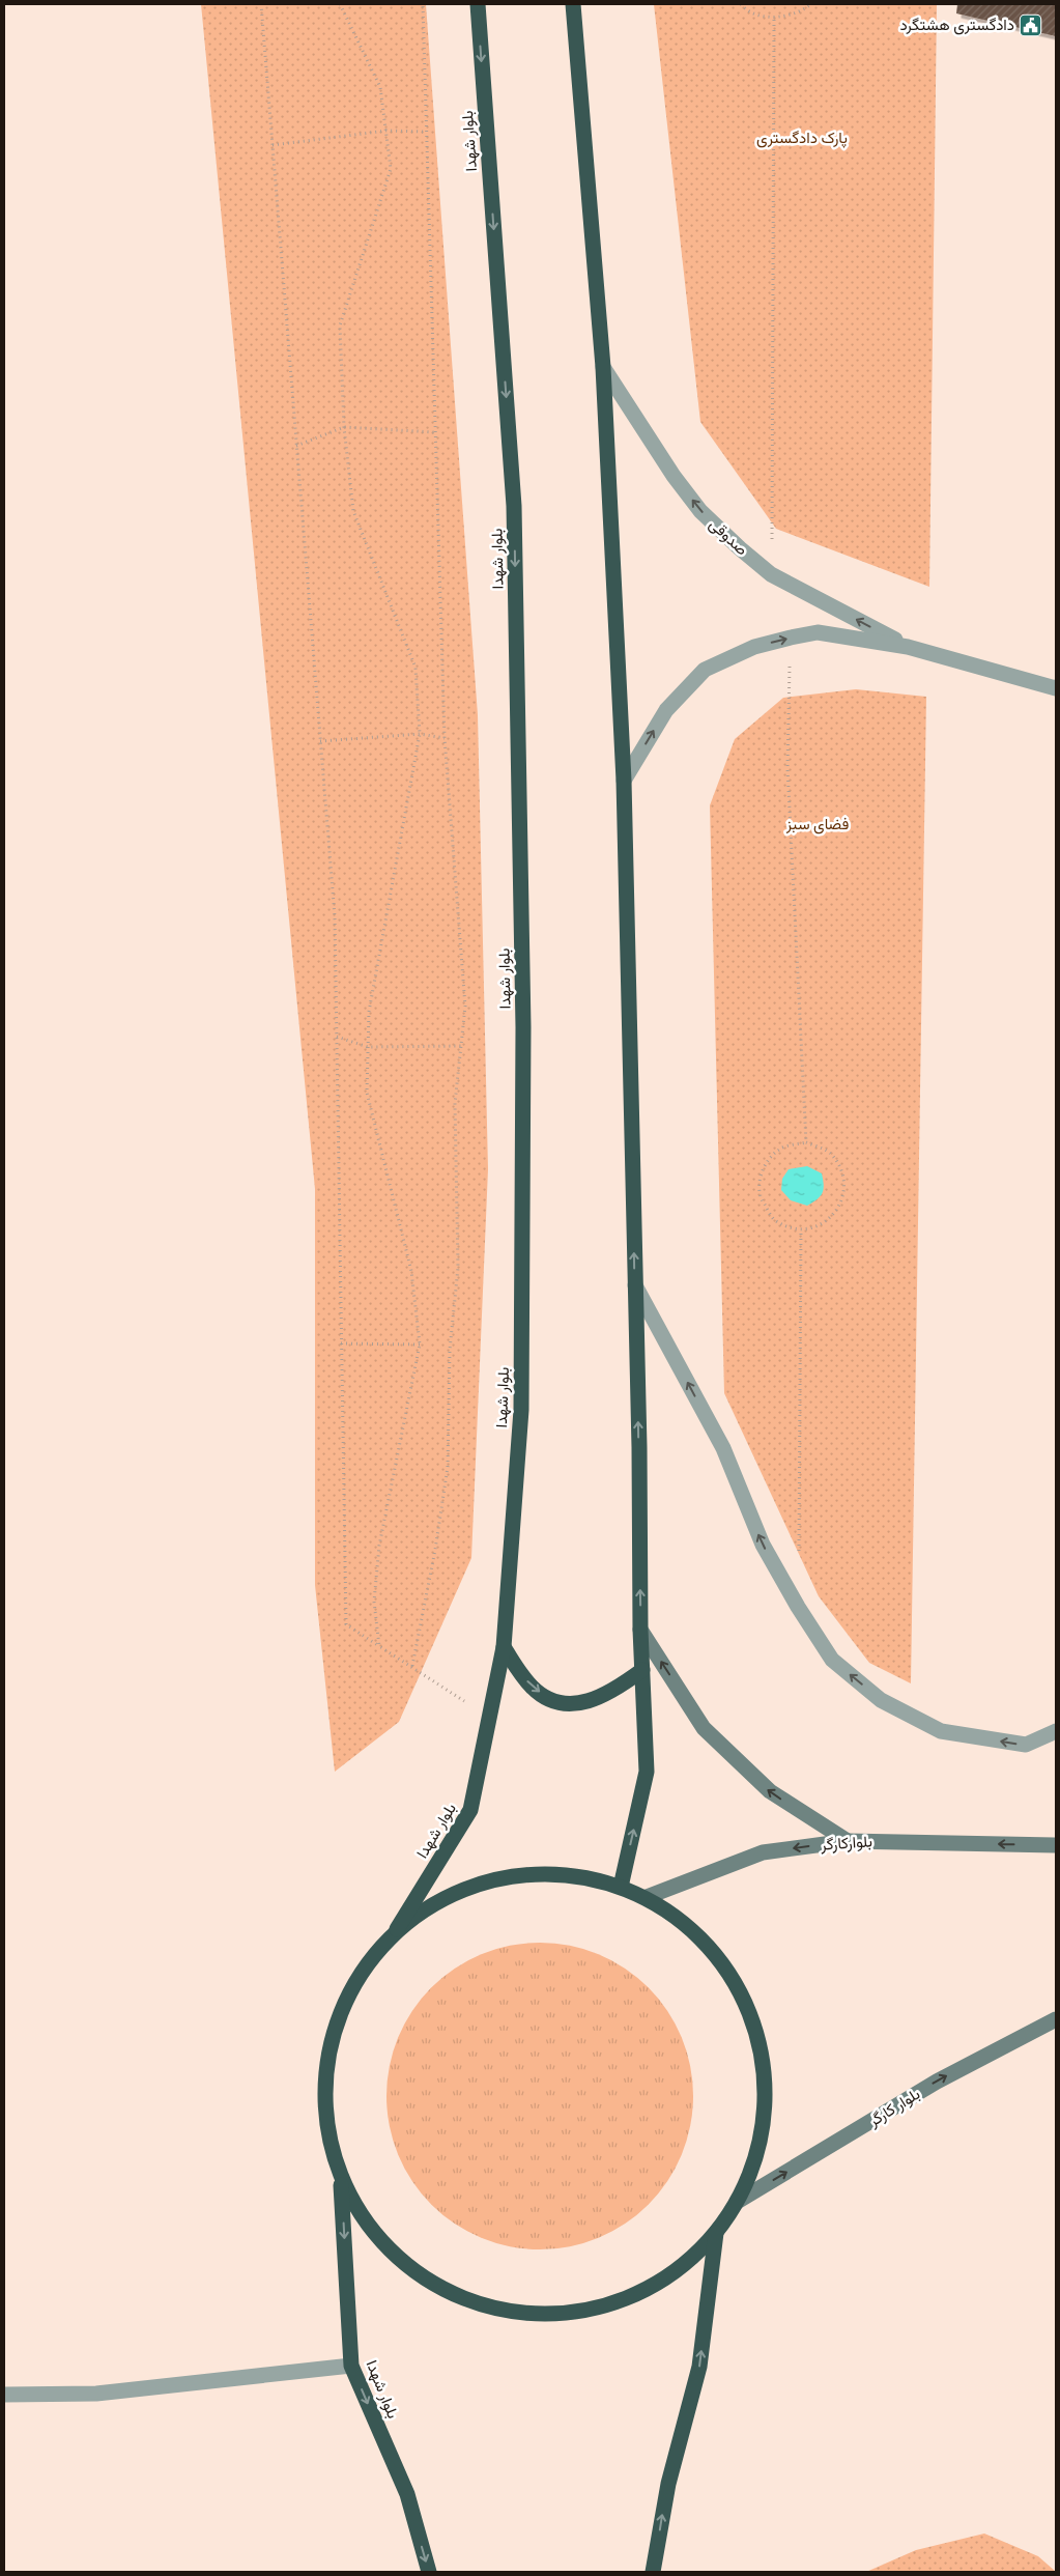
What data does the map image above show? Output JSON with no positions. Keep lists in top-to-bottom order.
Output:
{
  "streets": {
    "highway": ["بلوار شهدا"],
    "main road": ["بلوارکارگر", "بلوار کارگر"],
    "street": ["صدوقی"]
  },
  "one_way": ["بلوارکارگر", "بلوار کارگر"],
  "parks": ["پارک دادگستری", "فضای سبز"],
  "places": {
    "public building": ["دادگستری هشتگرد"]
  }
}
